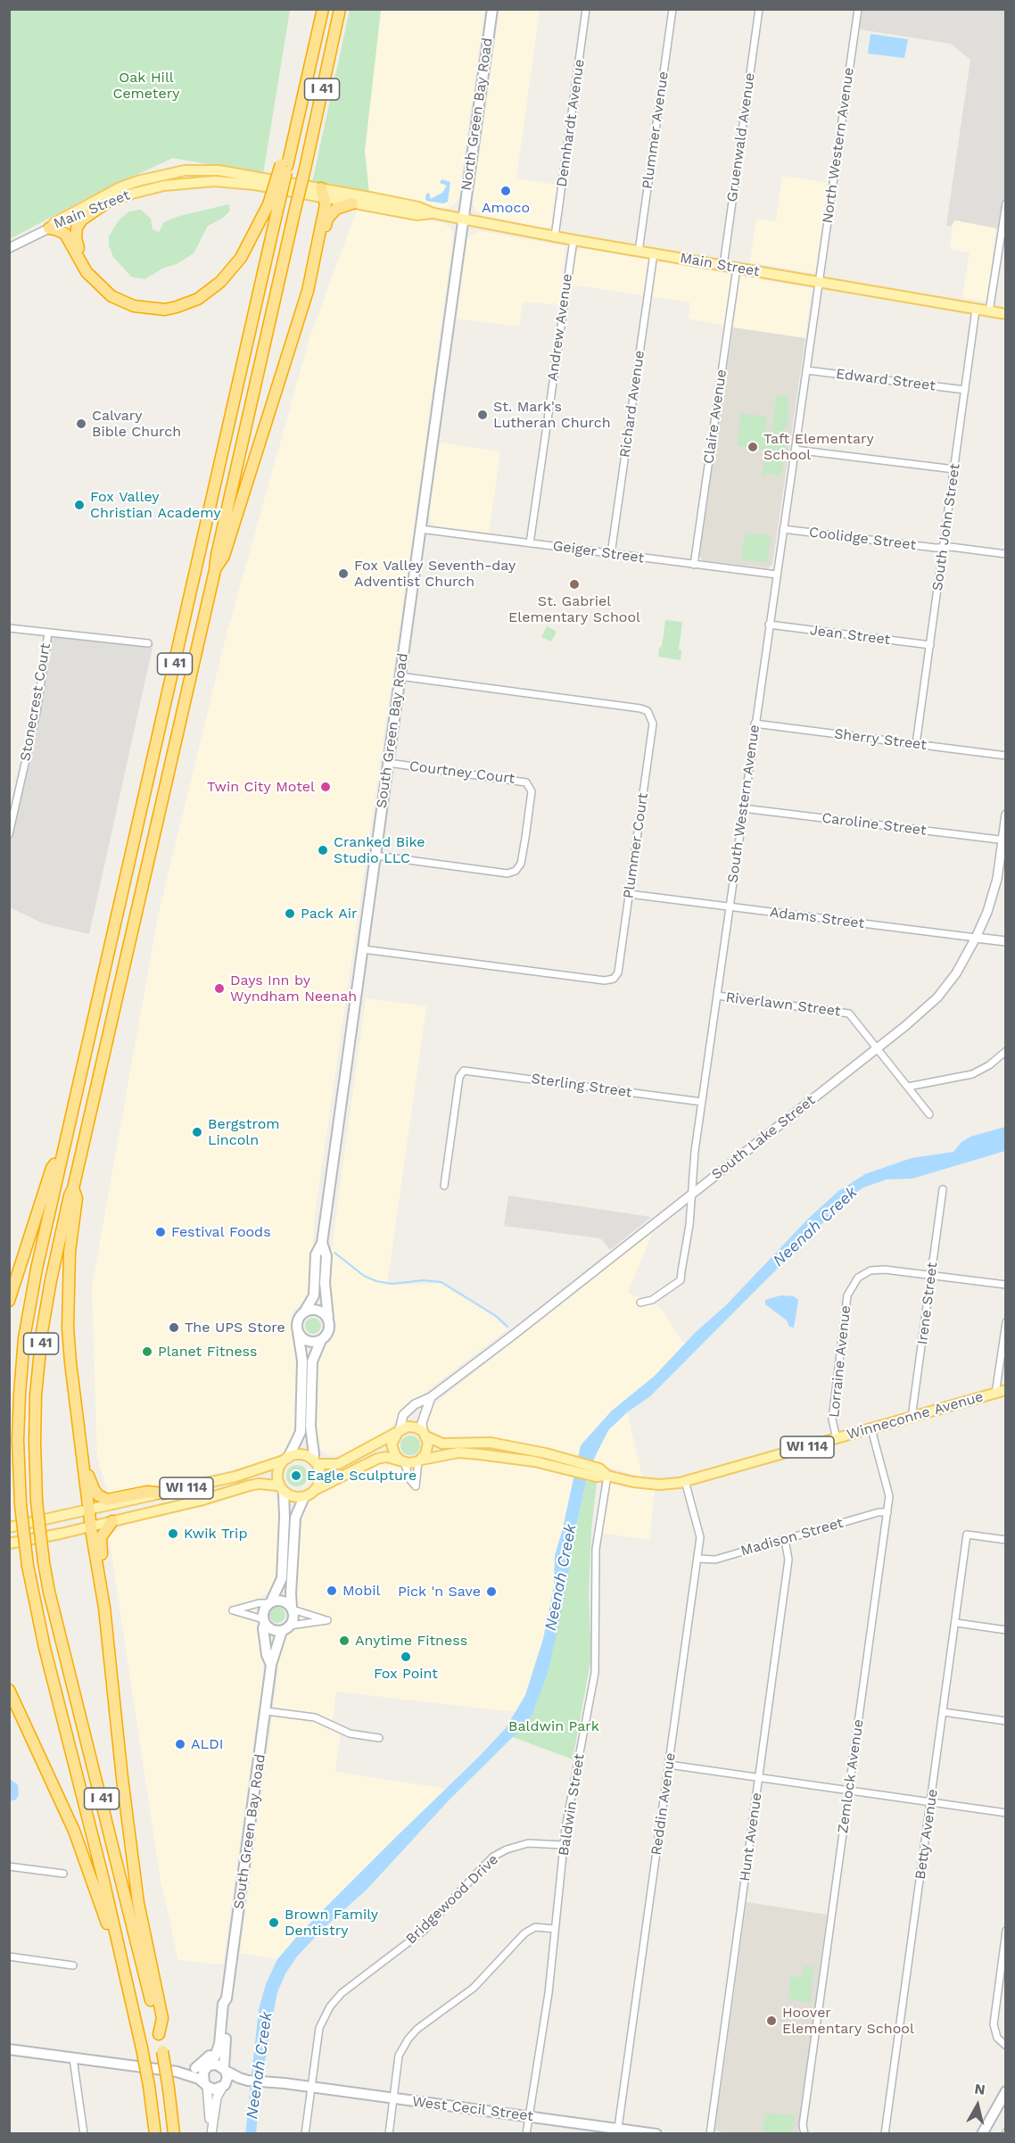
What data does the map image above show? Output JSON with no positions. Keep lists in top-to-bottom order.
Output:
{
  "streets": {
    "highway": ["I 41"],
    "main road": [
      "North Green Bay Road",
      "Main Street",
      "South Green Bay Road",
      "Winneconne Avenue",
      "WI 114",
      "West Cecil Street"
    ],
    "street": [
      "Dennhardt Avenue",
      "Plummer Avenue",
      "Gruenwald Avenue",
      "North Western Avenue",
      "Andrew Avenue",
      "Edward Street",
      "Richard Avenue",
      "Claire Avenue",
      "South John Street",
      "Coolidge Street",
      "Geiger Street",
      "Jean Street",
      "Stonecrest Court",
      "Sherry Street",
      "Courtney Court",
      "South Western Avenue",
      "Caroline Street",
      "Plummer Court",
      "Adams Street",
      "Riverlawn Street",
      "Sterling Street",
      "South Lake Street",
      "Irene Street",
      "Lorraine Avenue",
      "Madison Street",
      "Zemlock Avenue",
      "Reddin Avenue",
      "Baldwin Street",
      "Betty Avenue",
      "Hunt Avenue",
      "Bridgewood Drive"
    ]
  },
  "crossings": [
    ["North Green Bay Road", "Main Street"],
    ["North Green Bay Road", "South Green Bay Road"],
    ["Dennhardt Avenue", "Main Street"],
    ["Plummer Avenue", "Main Street"],
    ["Gruenwald Avenue", "Main Street"],
    ["North Western Avenue", "Main Street"],
    ["North Western Avenue", "South Western Avenue"],
    ["Main Street", "Andrew Avenue"],
    ["Main Street", "Richard Avenue"],
    ["Main Street", "Claire Avenue"],
    ["Main Street", "South John Street"],
    ["Main Street", "South Green Bay Road"],
    ["Main Street", "South Western Avenue"],
    ["Andrew Avenue", "Geiger Street"],
    ["Edward Street", "South John Street"],
    ["Edward Street", "South Western Avenue"],
    ["Richard Avenue", "Geiger Street"],
    ["Claire Avenue", "Geiger Street"],
    ["South John Street", "Coolidge Street"],
    ["South John Street", "Jean Street"],
    ["South John Street", "Sherry Street"],
    ["Coolidge Street", "South Western Avenue"],
    ["Geiger Street", "South Green Bay Road"],
    ["Geiger Street", "South Western Avenue"],
    ["Jean Street", "South Western Avenue"],
    ["South Green Bay Road", "Courtney Court"],
    ["South Green Bay Road", "Plummer Court"],
    ["Sherry Street", "South Western Avenue"],
    ["South Western Avenue", "Caroline Street"],
    ["South Western Avenue", "Adams Street"],
    ["South Western Avenue", "Riverlawn Street"],
    ["South Western Avenue", "Sterling Street"],
    ["South Western Avenue", "South Lake Street"],
    ["Caroline Street", "South Lake Street"],
    ["Plummer Court", "Adams Street"],
    ["Adams Street", "South Lake Street"],
    ["Riverlawn Street", "South Lake Street"],
    ["South Lake Street", "Winneconne Avenue"],
    ["Irene Street", "Lorraine Avenue"],
    ["Irene Street", "Winneconne Avenue"],
    ["Lorraine Avenue", "Winneconne Avenue"],
    ["Winneconne Avenue", "Zemlock Avenue"],
    ["Winneconne Avenue", "Reddin Avenue"],
    ["Winneconne Avenue", "Baldwin Street"],
    ["Madison Street", "Zemlock Avenue"],
    ["Madison Street", "Reddin Avenue"],
    ["Madison Street", "Hunt Avenue"],
    ["Reddin Avenue", "West Cecil Street"],
    ["Baldwin Street", "Bridgewood Drive"],
    ["Baldwin Street", "West Cecil Street"],
    ["Bridgewood Drive", "West Cecil Street"]
  ],
  "water": ["Neenah Creek"],
  "parks": ["Oak Hill Cemetery", "Baldwin Park"],
  "places": [
    "Amoco",
    "St. Mark's Lutheran Church",
    "Calvary Bible Church",
    "Taft Elementary School",
    "Fox Valley Christian Academy",
    "Fox Valley Seventh-day Adventist Church",
    "St. Gabriel Elementary School",
    "Twin City Motel",
    "Cranked Bike Studio LLC",
    "Pack Air",
    "Days Inn by Wyndham Neenah",
    "Bergstrom Lincoln",
    "Festival Foods",
    "The UPS Store",
    "Planet Fitness",
    "Eagle Sculpture",
    "Kwik Trip",
    "Mobil",
    "Pick 'n Save",
    "Anytime Fitness",
    "Fox Point",
    "ALDI",
    "Brown Family Dentistry",
    "Hoover Elementary School"
  ],
  "north": "top"
}
